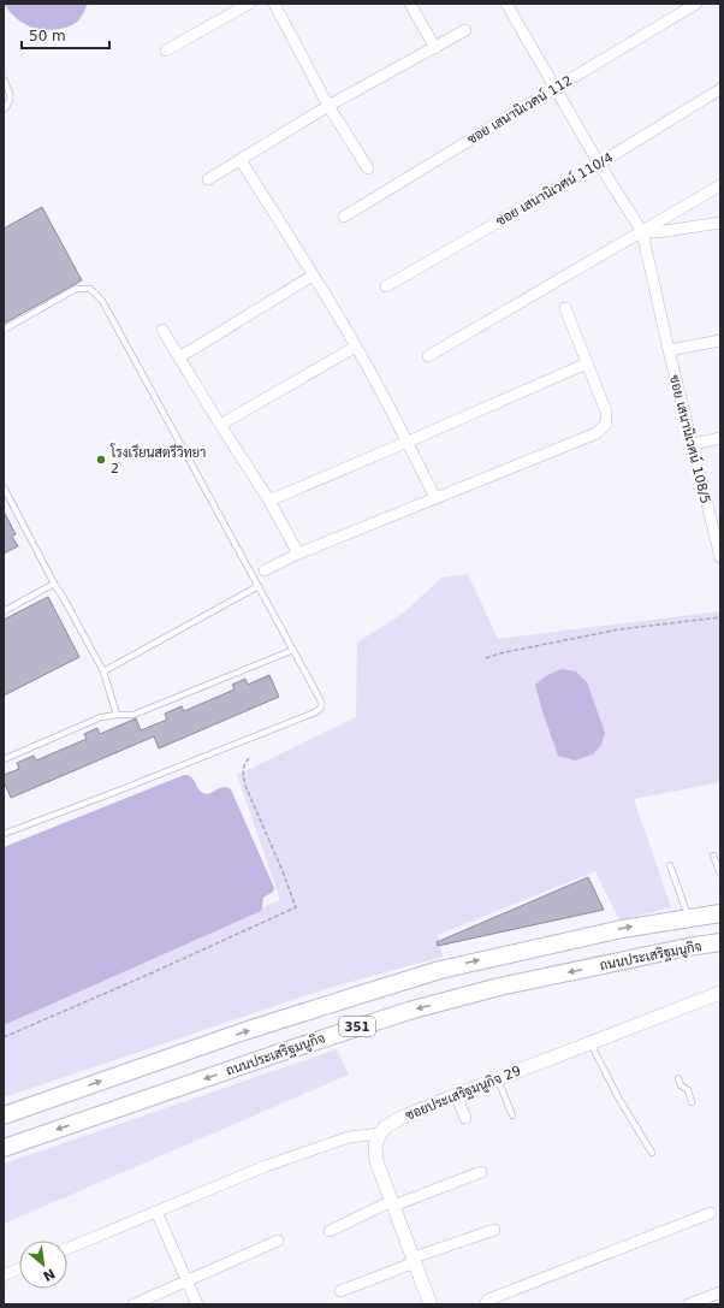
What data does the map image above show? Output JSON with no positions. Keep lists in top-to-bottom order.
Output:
{
  "streets": {
    "main road": ["ถนนประเสริฐมนูกิจ", "351"],
    "street": [
      "ซอย เสนานิเวศน์ 112",
      "ซอย เสนานิเวศน์ 110/4",
      "ซอย เสนานิเวศน์ 108/5",
      "ซอยประเสริฐมนูกิจ 29"
    ]
  },
  "crossings": [
    ["ซอย เสนานิเวศน์ 112", "ซอย เสนานิเวศน์ 108/5"],
    ["ซอย เสนานิเวศน์ 110/4", "ซอย เสนานิเวศน์ 108/5"]
  ],
  "places": ["โรงเรียนสตรีวิทยา 2"],
  "scale_bar": "50 m",
  "north": "bottom right"
}
